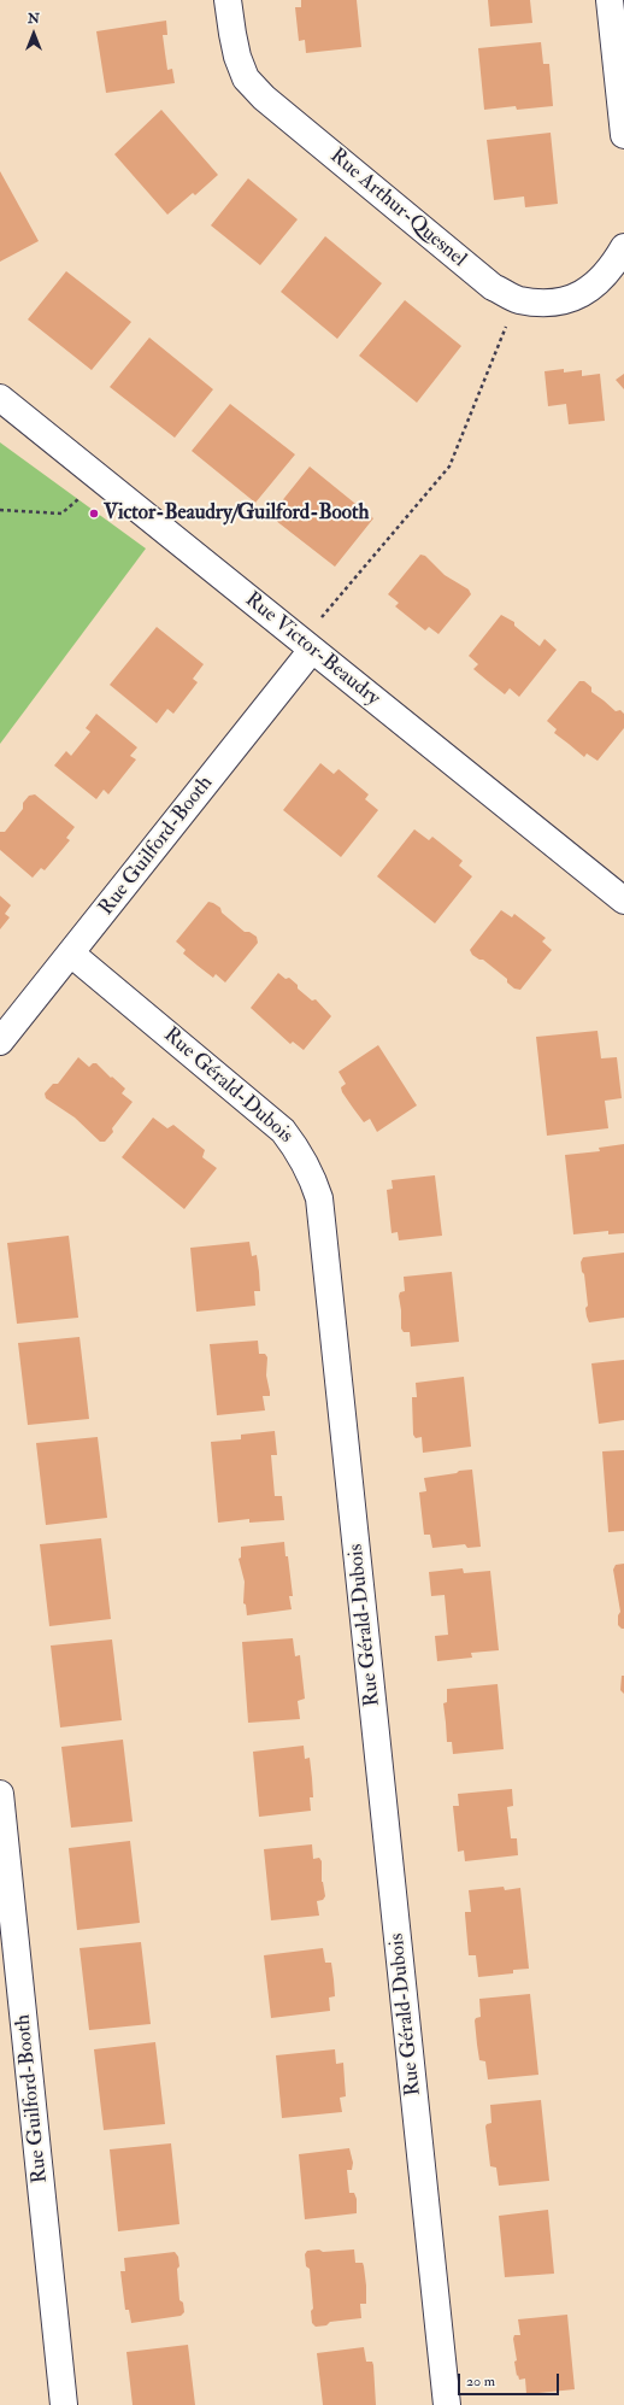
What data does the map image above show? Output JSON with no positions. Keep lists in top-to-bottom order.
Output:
{
  "streets": {
    "street": [
      "Rue Arthur-Quesnel",
      "Rue Victor-Beaudry",
      "Rue Guilford-Booth",
      "Rue Gérald-Dubois"
    ]
  },
  "crossings": [
    ["Rue Victor-Beaudry", "Rue Guilford-Booth"],
    ["Rue Guilford-Booth", "Rue Gérald-Dubois"]
  ],
  "places": ["Victor-Beaudry/Guilford-Booth"],
  "scale_bar": "20 m",
  "north": "top"
}
